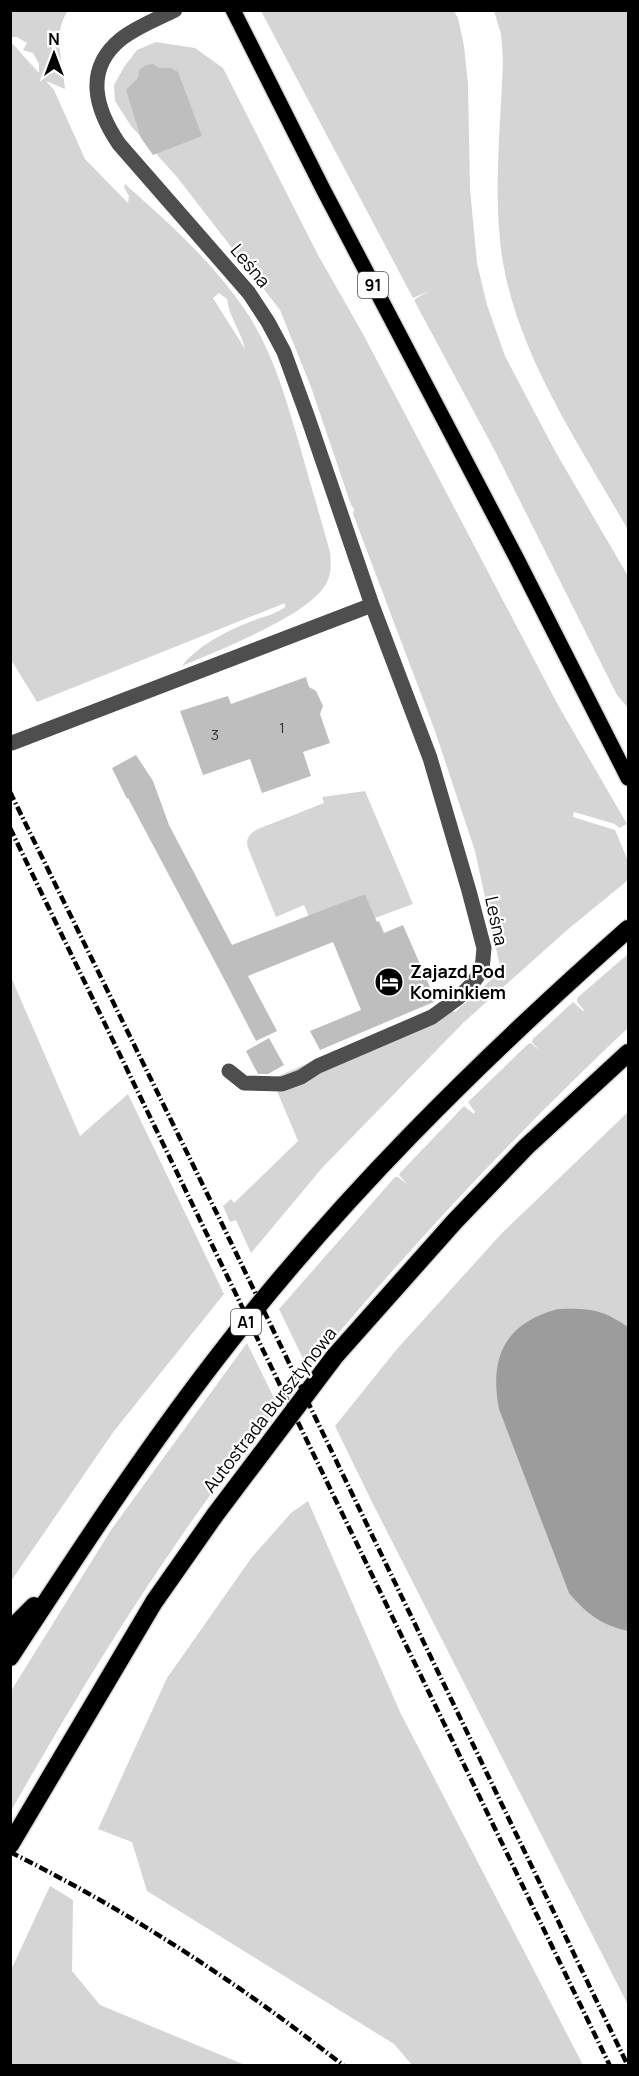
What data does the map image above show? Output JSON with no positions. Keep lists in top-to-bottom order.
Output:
{
  "streets": {
    "highway": ["A1", "Autostrada Bursztynowa"],
    "main road": ["91"],
    "street": ["Leśna"]
  },
  "places": {
    "hotel": ["Zajazd Pod Kominkiem"]
  },
  "house_numbers": ["1", "3"],
  "north": "top"
}
